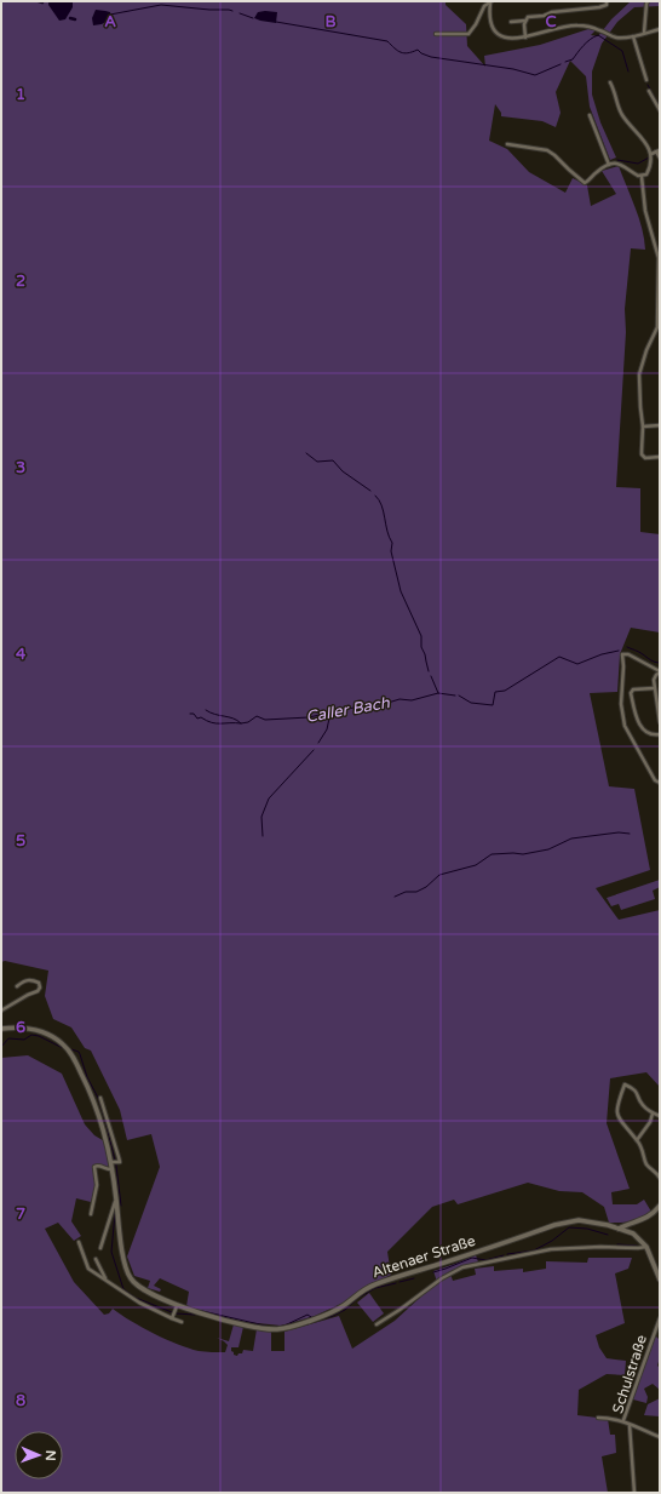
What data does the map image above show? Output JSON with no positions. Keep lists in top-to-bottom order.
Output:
{
  "streets": {
    "main road": ["Altenaer Straße"],
    "street": ["Schulstraße"]
  },
  "water": ["Caller Bach"],
  "north": "right",
  "grid": {
    "columns": ["A", "B", "C"],
    "rows": [
      "1",
      "2",
      "3",
      "4",
      "5",
      "6",
      "7",
      "8"
    ]
  }
}
